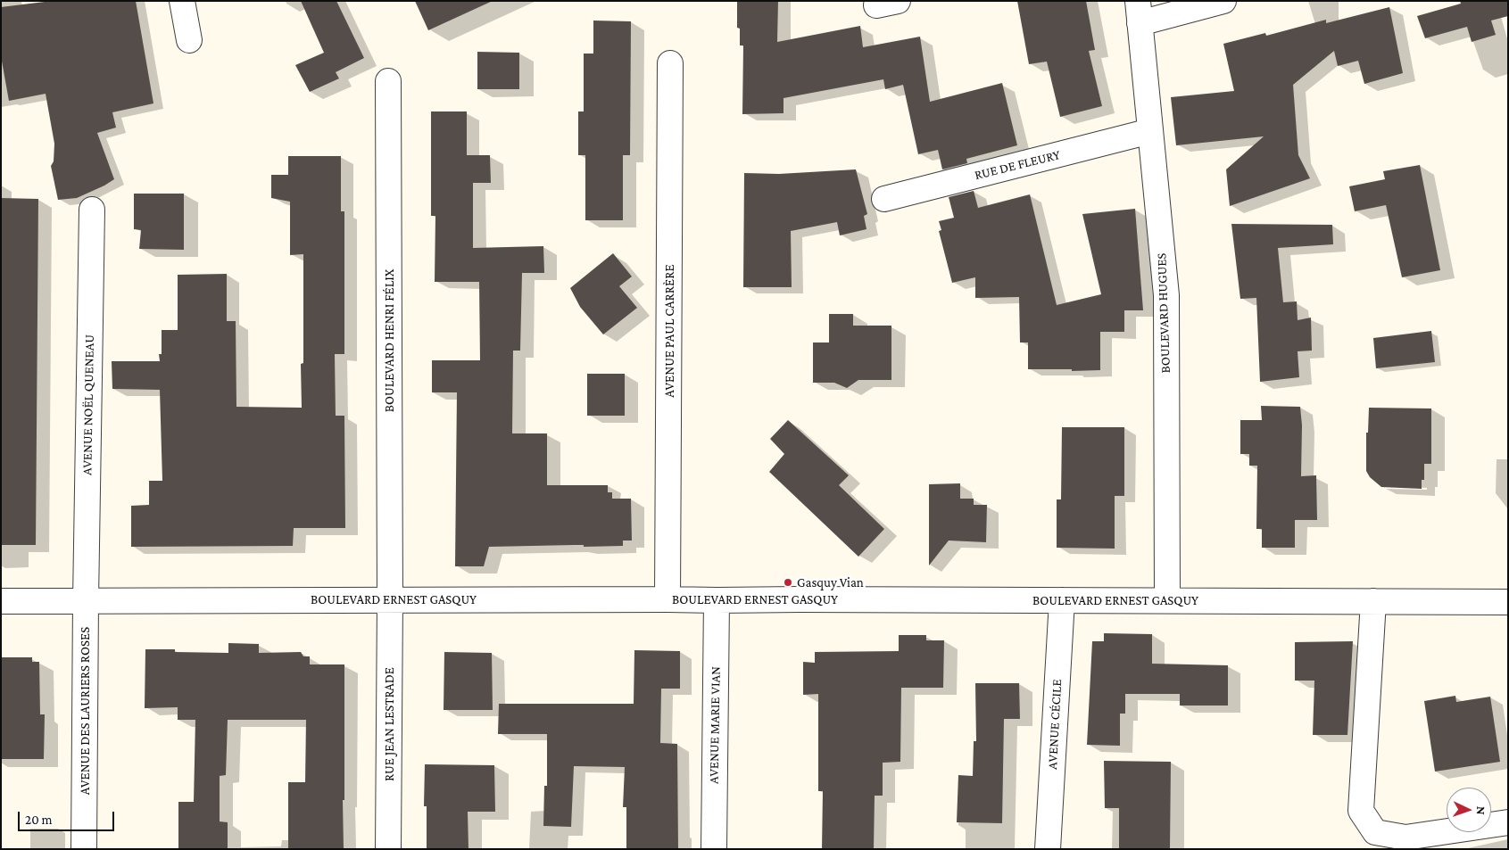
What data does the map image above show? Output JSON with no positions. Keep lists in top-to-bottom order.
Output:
{
  "streets": {
    "street": [
      "RUE DE FLEURY",
      "BOULEVARD HUGUES",
      "AVENUE PAUL CARRÈRE",
      "BOULEVARD HENRI FÉLIX",
      "AVENUE NOËL QUENEAU",
      "BOULEVARD ERNEST GASQUY",
      "AVENUE DES LAURIERS ROSES",
      "RUE JEAN LESTRADE",
      "AVENUE CÉCILE",
      "AVENUE MARIE VIAN"
    ]
  },
  "crossings": [
    ["RUE DE FLEURY", "BOULEVARD HUGUES"],
    ["BOULEVARD HUGUES", "BOULEVARD ERNEST GASQUY"],
    ["AVENUE PAUL CARRÈRE", "BOULEVARD ERNEST GASQUY"],
    ["BOULEVARD HENRI FÉLIX", "BOULEVARD ERNEST GASQUY"],
    ["BOULEVARD HENRI FÉLIX", "RUE JEAN LESTRADE"],
    ["AVENUE NOËL QUENEAU", "BOULEVARD ERNEST GASQUY"],
    ["AVENUE NOËL QUENEAU", "AVENUE DES LAURIERS ROSES"],
    ["BOULEVARD ERNEST GASQUY", "AVENUE DES LAURIERS ROSES"],
    ["BOULEVARD ERNEST GASQUY", "RUE JEAN LESTRADE"],
    ["BOULEVARD ERNEST GASQUY", "AVENUE CÉCILE"],
    ["BOULEVARD ERNEST GASQUY", "AVENUE MARIE VIAN"]
  ],
  "places": ["Gasquy Vian"],
  "scale_bar": "20 m",
  "north": "right"
}
